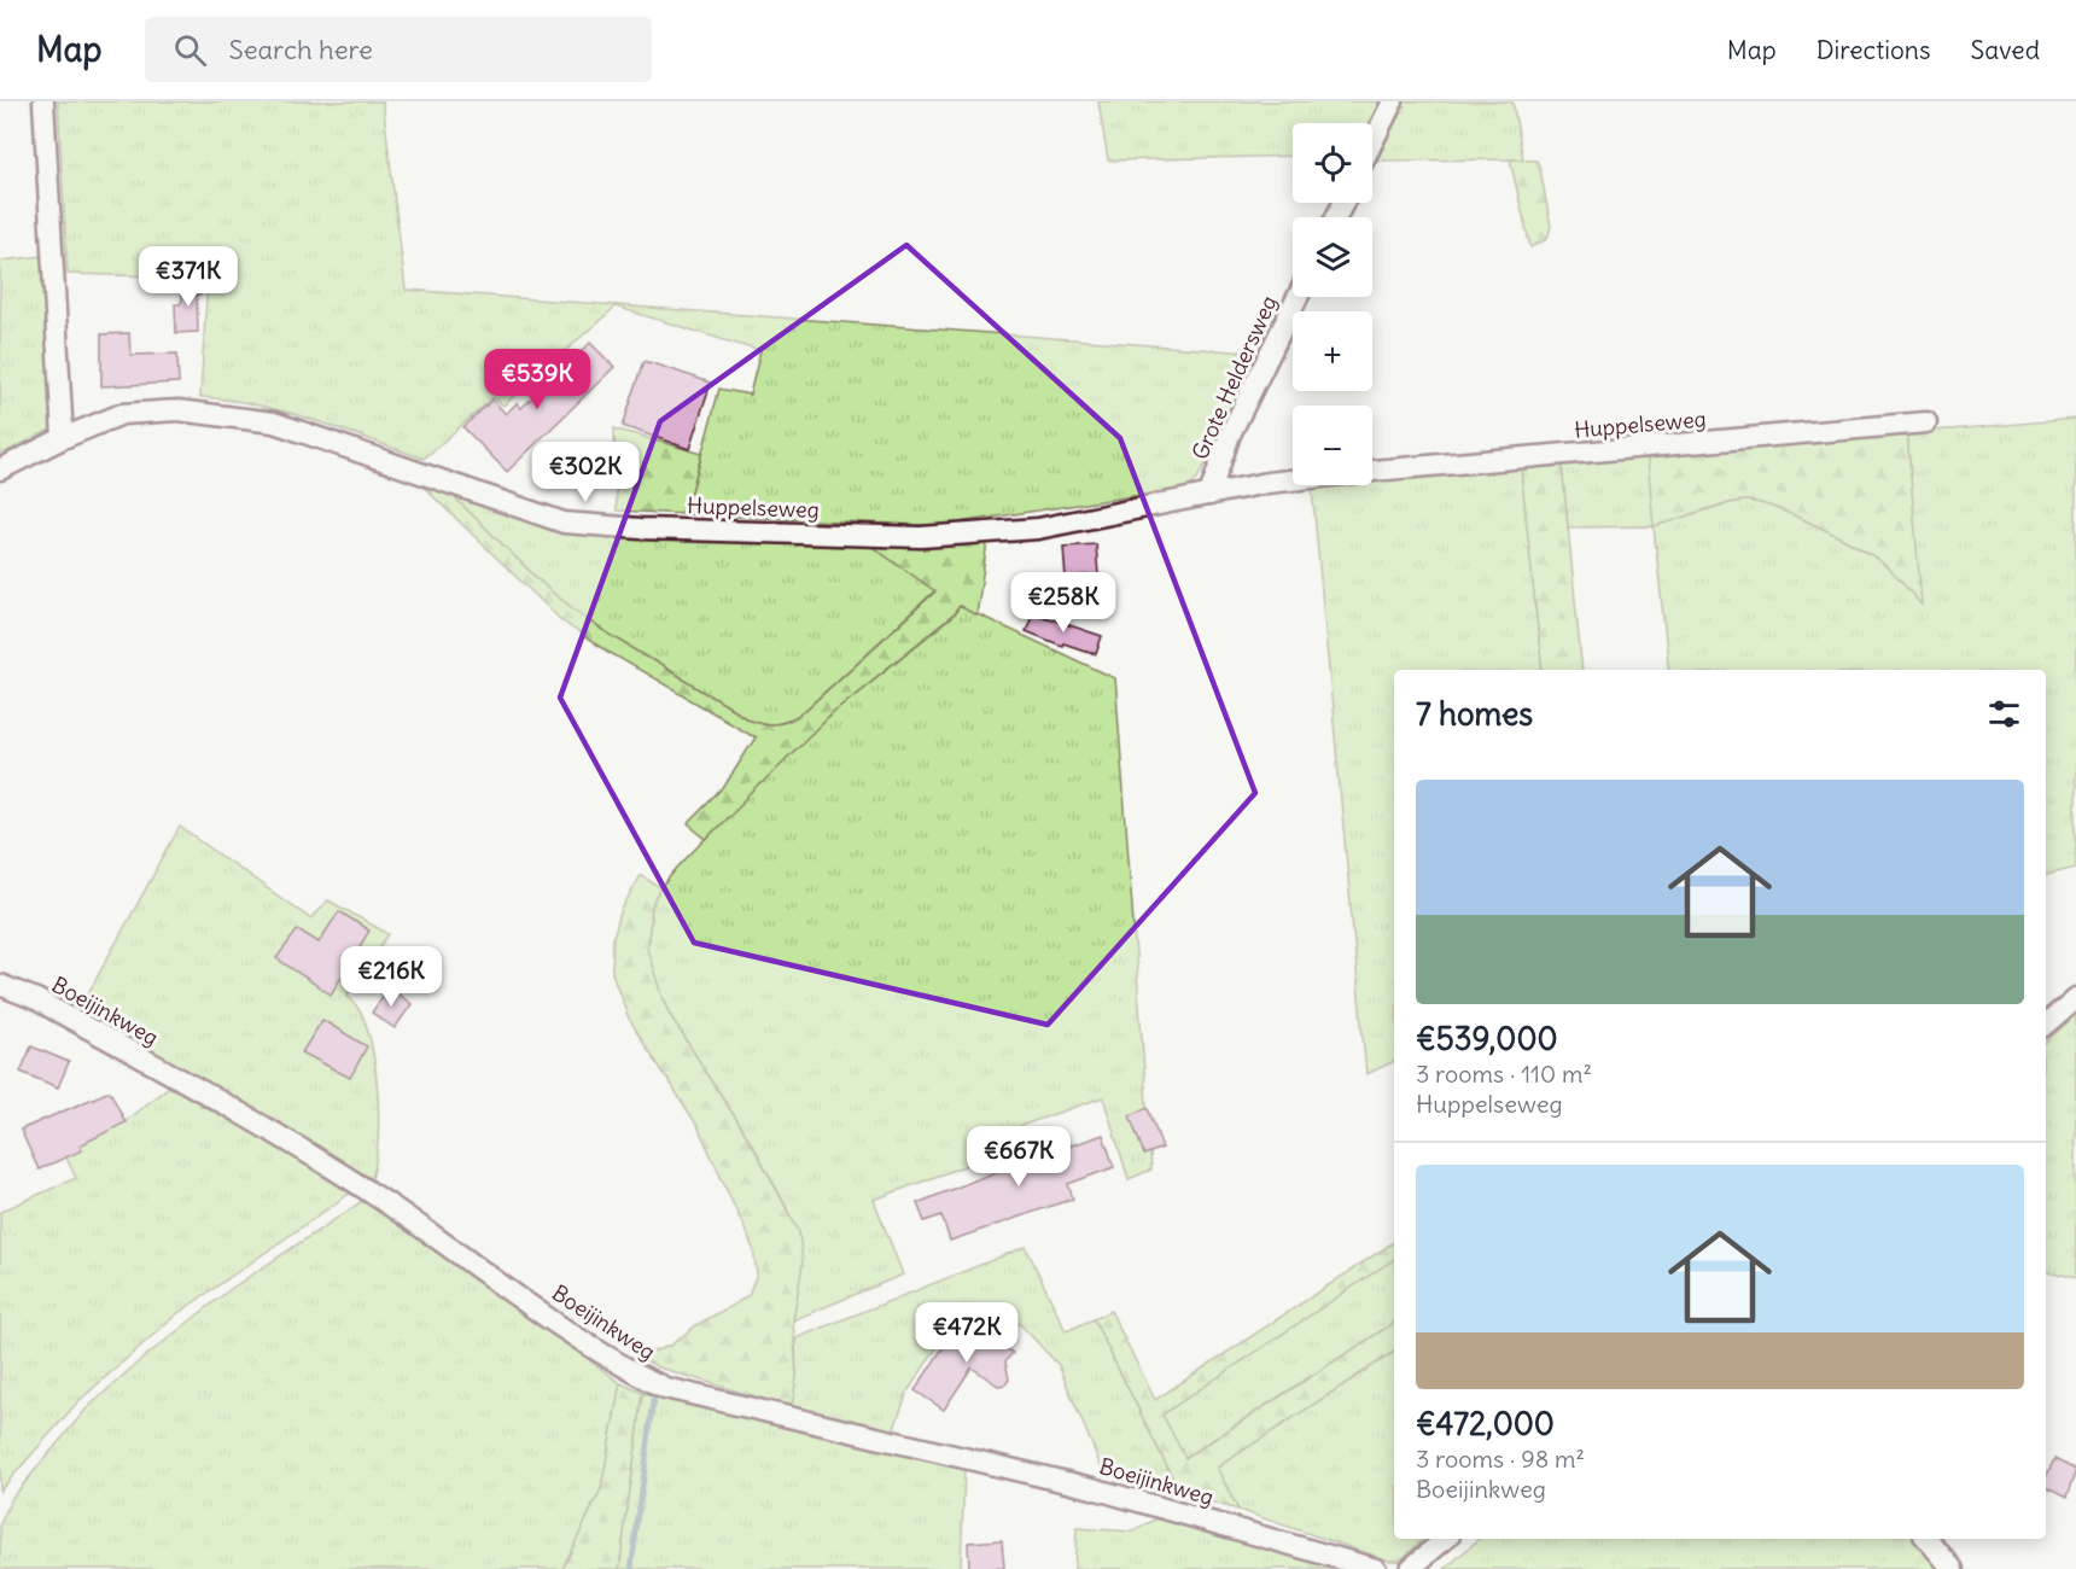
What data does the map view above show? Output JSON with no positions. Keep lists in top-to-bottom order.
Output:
{
  "streets": {
    "street": ["Grote Heldersweg", "Huppelseweg", "Boeijinkweg"]
  },
  "crossings": [
    ["Grote Heldersweg", "Huppelseweg"]
  ],
  "page": {
    "header": "Map",
    "search": "Search here",
    "nav": ["Map", "Directions", "Saved"],
    "map_buttons": ["+", "−"],
    "price": [
      "€371K",
      "€539K",
      "€302K",
      "€258K",
      "€216K",
      "€667K",
      "€472K"
    ],
    "heading": "7 homes",
    "list": [
      {
        "name": "€539,000",
        "note": "3 rooms · 110 m² · Huppelseweg"
      },
      {
        "name": "€472,000",
        "note": "3 rooms · 98 m² · Boeijinkweg"
      }
    ]
  }
}
